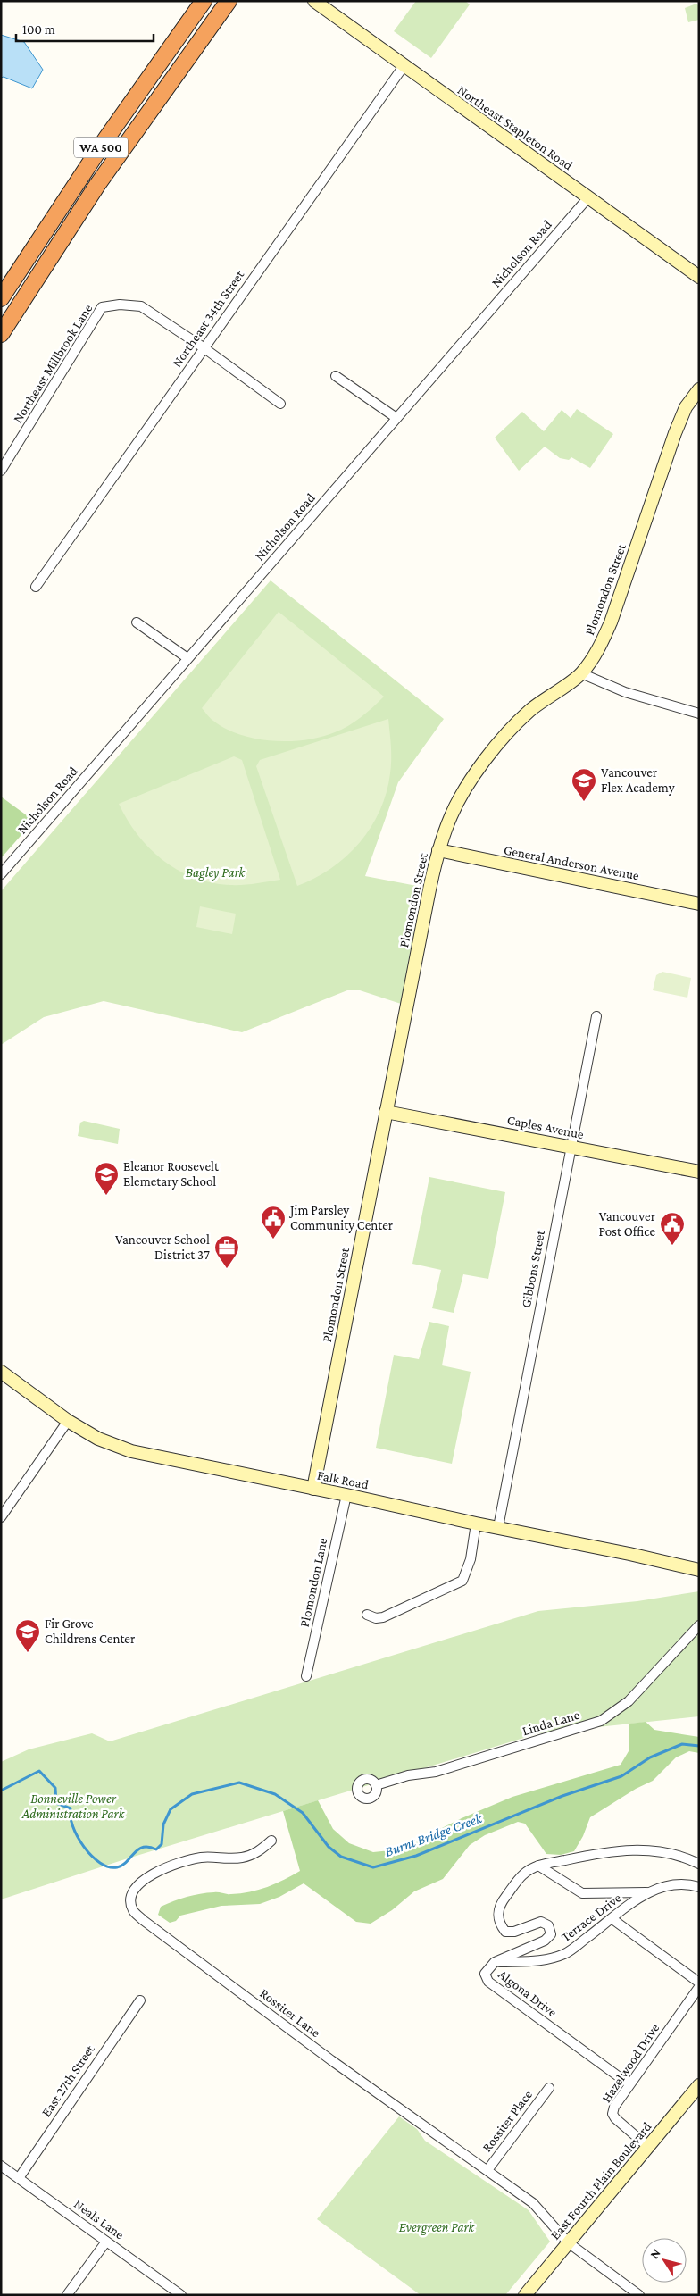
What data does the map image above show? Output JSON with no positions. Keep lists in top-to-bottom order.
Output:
{
  "streets": {
    "highway": ["WA 500"],
    "street": [
      "Northeast Stapleton Road",
      "Nicholson Road",
      "Northeast 34th Street",
      "Northeast Millbrook Lane",
      "Plomondon Street",
      "General Anderson Avenue",
      "Caples Avenue",
      "Gibbons Street",
      "Falk Road",
      "Plomondon Lane",
      "Linda Lane",
      "Terrace Drive",
      "Algona Drive",
      "Rossiter Lane",
      "Hazelwood Drive",
      "East 27th Street",
      "Rossiter Place",
      "East Fourth Plain Boulevard",
      "Neals Lane"
    ]
  },
  "crossings": [
    ["Northeast Stapleton Road", "Nicholson Road"],
    ["Northeast Stapleton Road", "Northeast 34th Street"],
    ["Northeast 34th Street", "Northeast Millbrook Lane"],
    ["Plomondon Street", "General Anderson Avenue"],
    ["Plomondon Street", "Caples Avenue"],
    ["Plomondon Street", "Falk Road"],
    ["Caples Avenue", "Gibbons Street"],
    ["Gibbons Street", "Falk Road"],
    ["Falk Road", "Plomondon Lane"],
    ["Terrace Drive", "Algona Drive"],
    ["Algona Drive", "Hazelwood Drive"],
    ["Rossiter Lane", "Rossiter Place"],
    ["Rossiter Lane", "East Fourth Plain Boulevard"],
    ["Hazelwood Drive", "East Fourth Plain Boulevard"],
    ["East 27th Street", "Neals Lane"]
  ],
  "water": ["Burnt Bridge Creek"],
  "parks": ["Bagley Park", "Bonneville Power Administration Park", "Evergreen Park"],
  "places": {
    "school or university": ["Vancouver Flex Academy", "Eleanor Roosevelt Elemetary School", "Fir Grove Childrens Center"],
    "public building": ["Jim Parsley Community Center", "Vancouver Post Office"],
    "office": ["Vancouver School District 37"]
  },
  "scale_bar": "100 m",
  "north": "top left"
}
